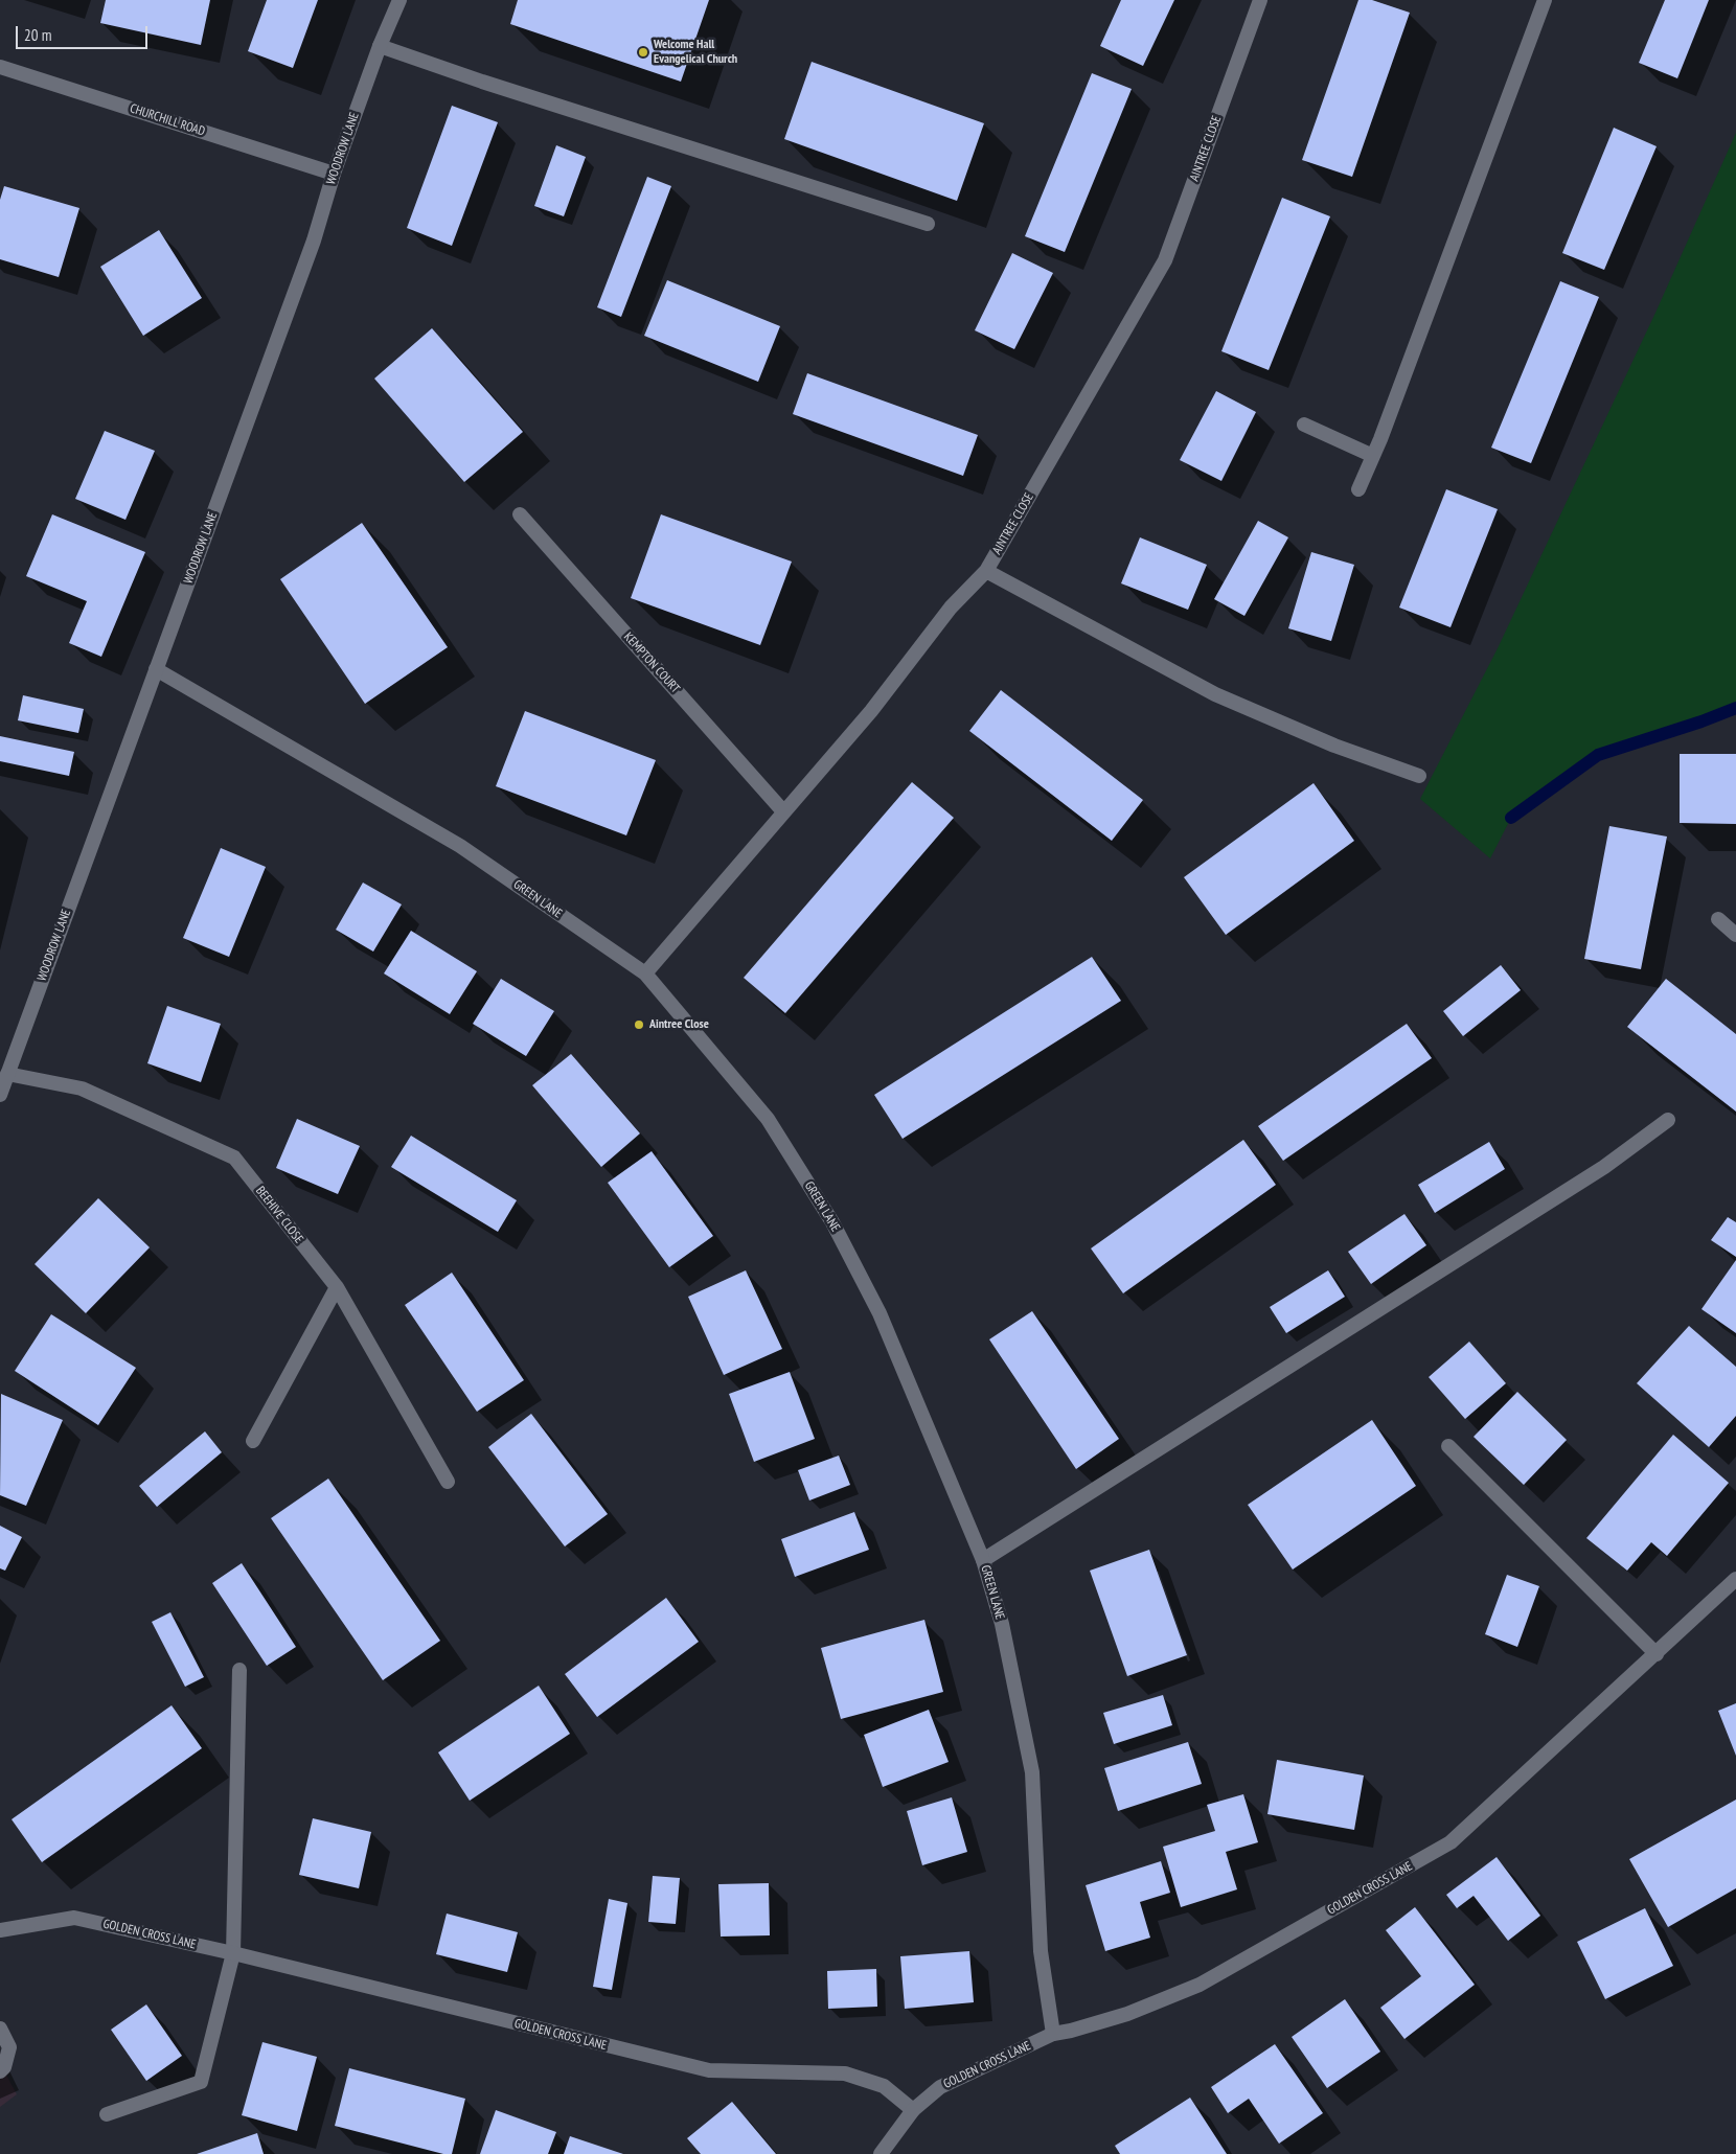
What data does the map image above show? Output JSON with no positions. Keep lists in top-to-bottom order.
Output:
{
  "streets": {
    "street": [
      "CHURCHILL ROAD",
      "WOODROW LANE",
      "AINTREE CLOSE",
      "KEMPTON COURT",
      "GREEN LANE",
      "BEEHIVE CLOSE",
      "GOLDEN CROSS LANE"
    ]
  },
  "crossings": [
    ["CHURCHILL ROAD", "WOODROW LANE"],
    ["WOODROW LANE", "GREEN LANE"],
    ["WOODROW LANE", "BEEHIVE CLOSE"],
    ["AINTREE CLOSE", "KEMPTON COURT"],
    ["AINTREE CLOSE", "GREEN LANE"],
    ["GREEN LANE", "GOLDEN CROSS LANE"]
  ],
  "places": ["Welcome Hall Evangelical Church", "Aintree Close"],
  "scale_bar": "20 m"
}
